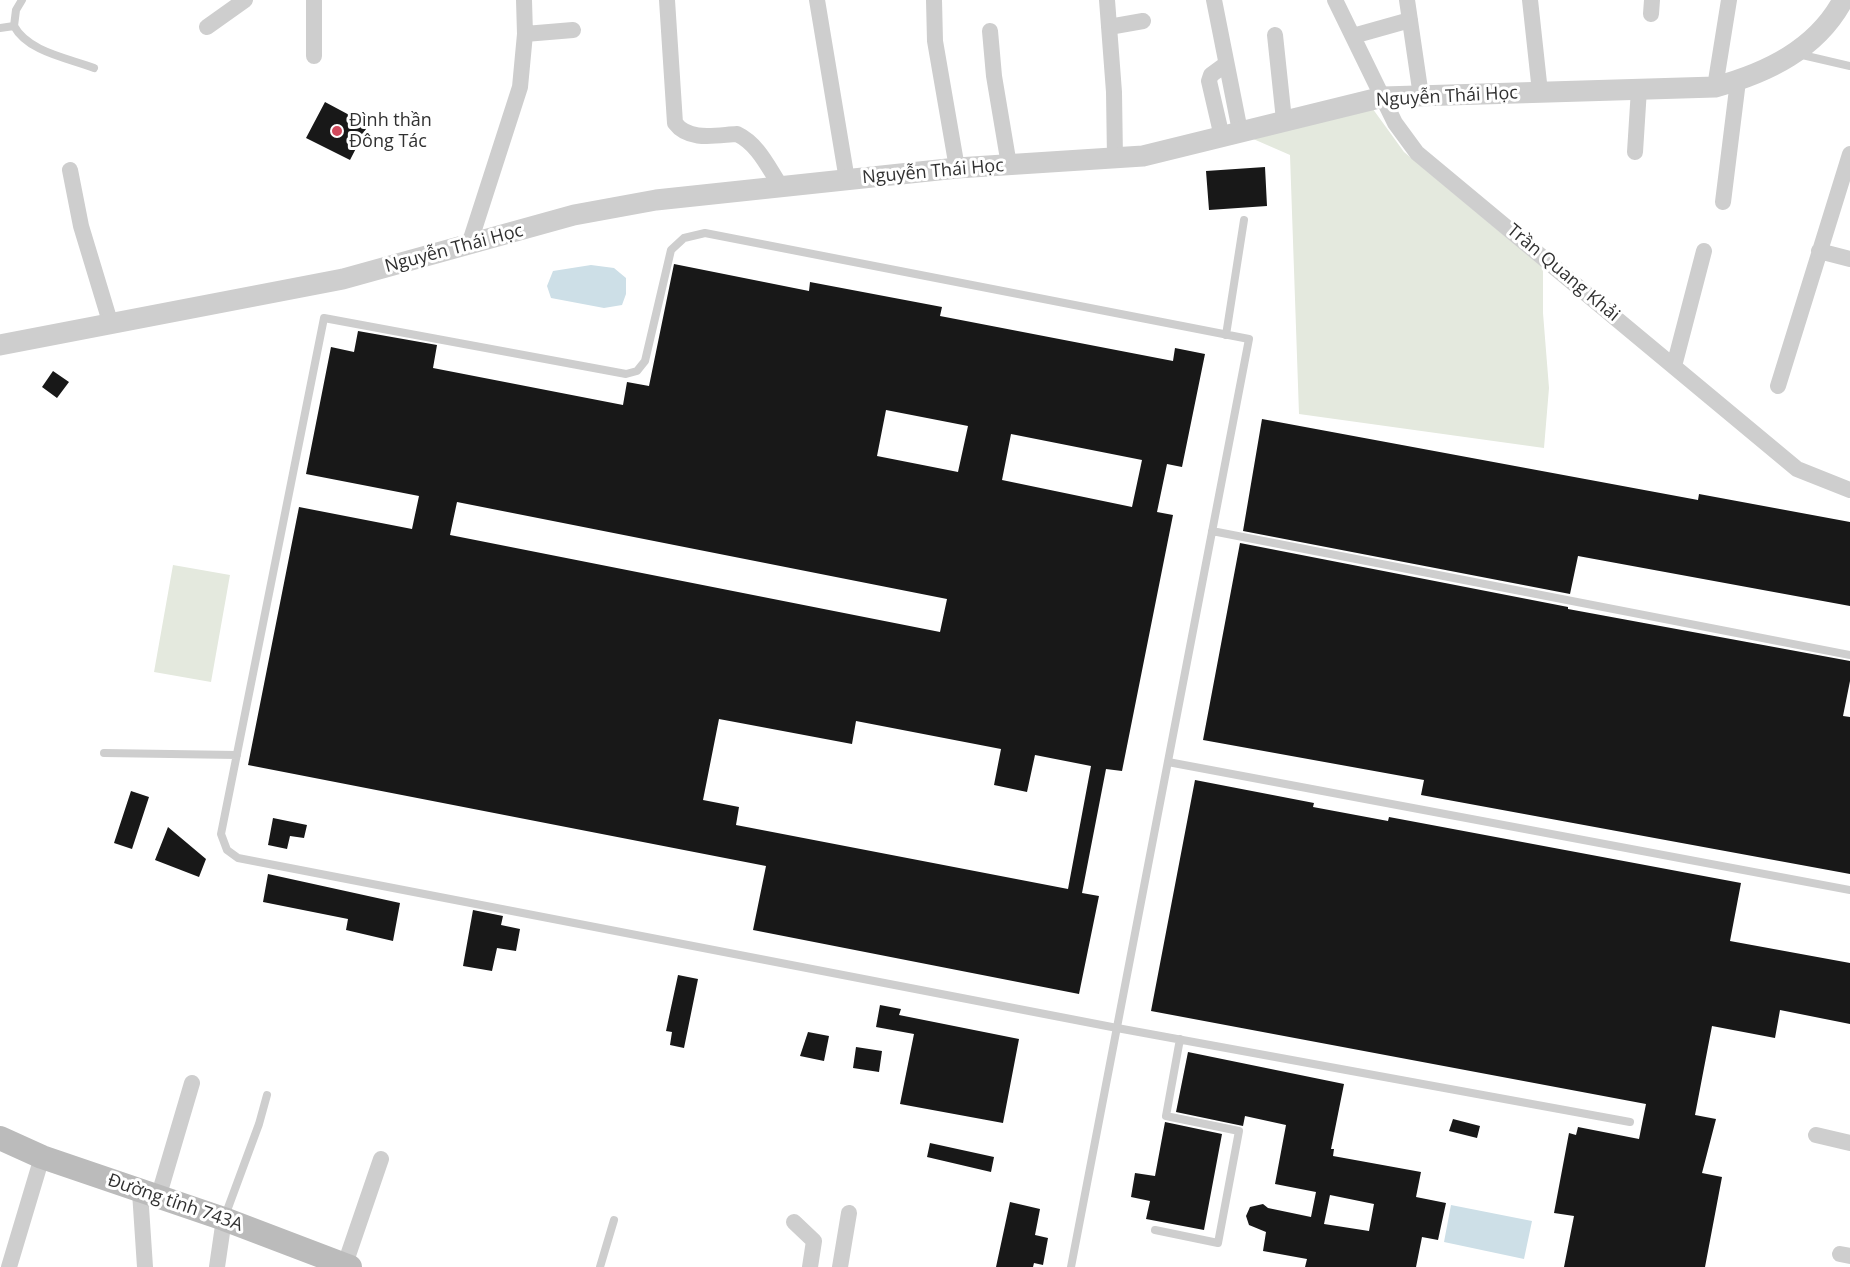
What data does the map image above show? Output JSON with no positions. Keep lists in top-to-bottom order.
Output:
{
  "streets": {
    "main road": ["Đường tỉnh 743A"],
    "street": ["Nguyễn Thái Học", "Trần Quang Khải"]
  },
  "crossings": [
    ["Nguyễn Thái Học", "Trần Quang Khải"]
  ],
  "places": ["Đình thần Đông Tác"]
}
